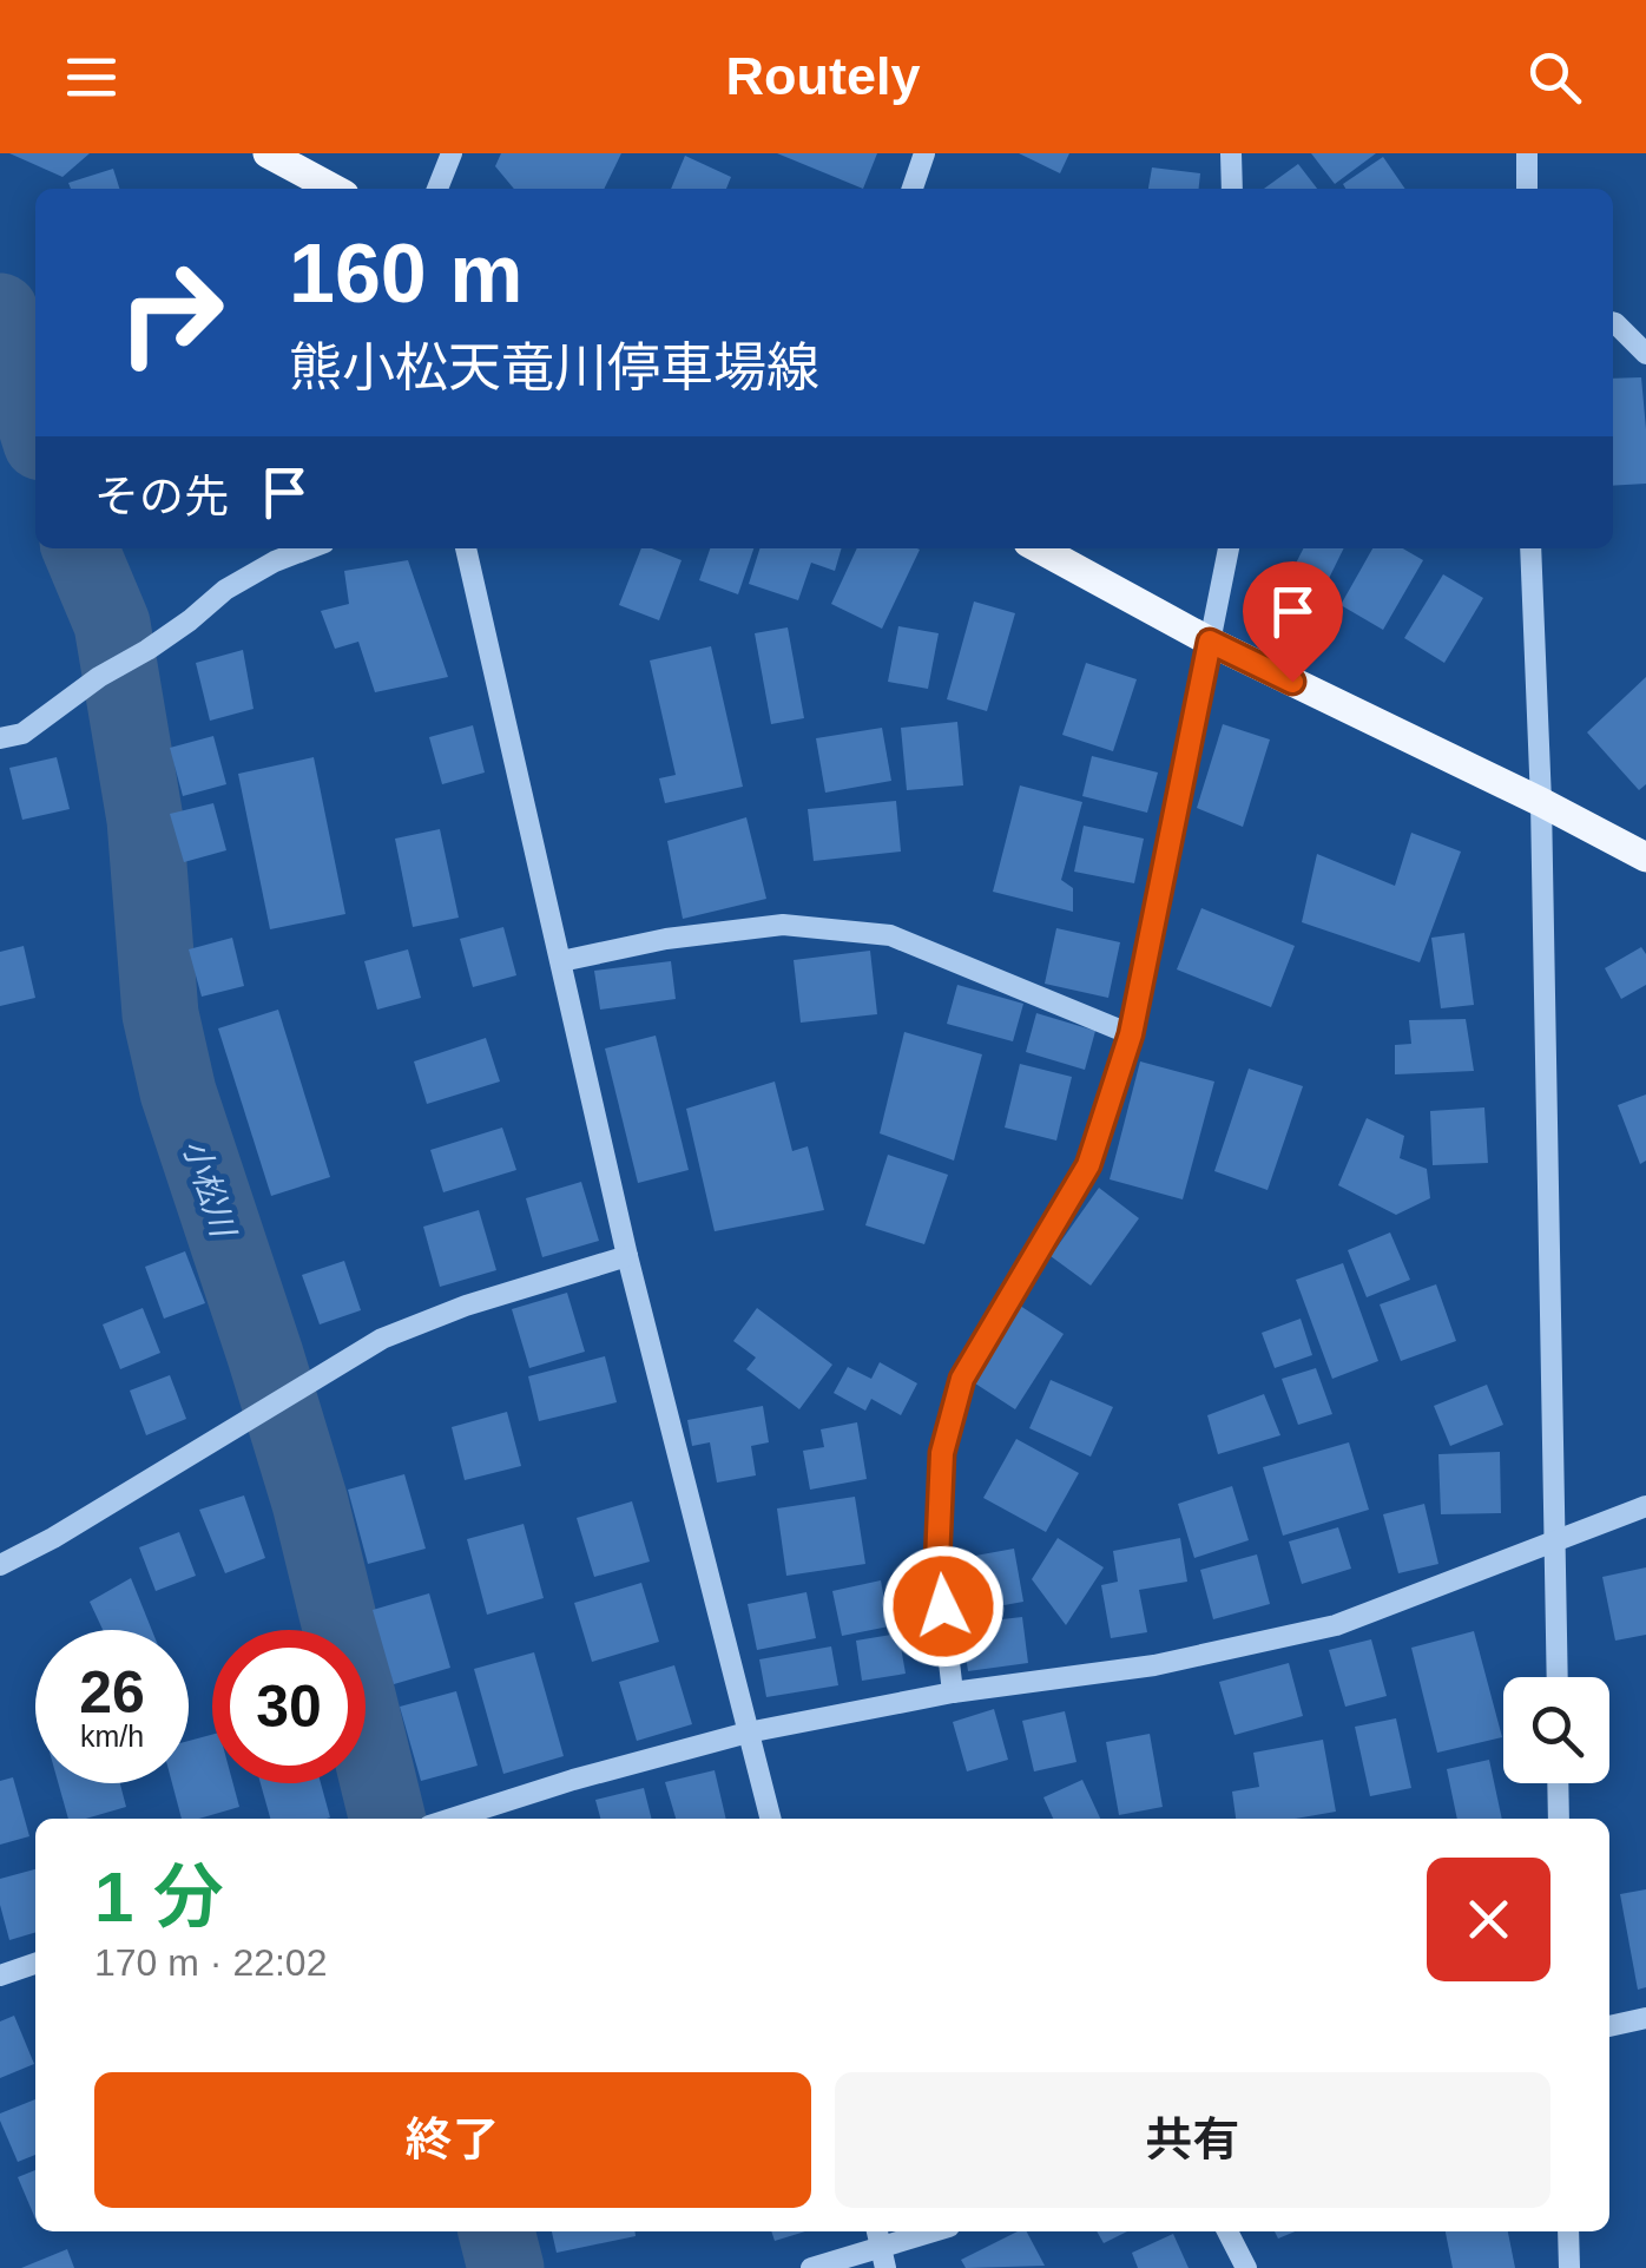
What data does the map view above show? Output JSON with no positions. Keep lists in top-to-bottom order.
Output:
{
  "water": ["小松川"],
  "page": {
    "header": "Routely",
    "turn": ["160 m", "熊小松天竜川停車場線"],
    "then": "その先",
    "speed": "26 km/h",
    "limit": "30",
    "heading": ["1 分", "170 m · 22:02"],
    "buttons": ["終了", "共有"]
  }
}
